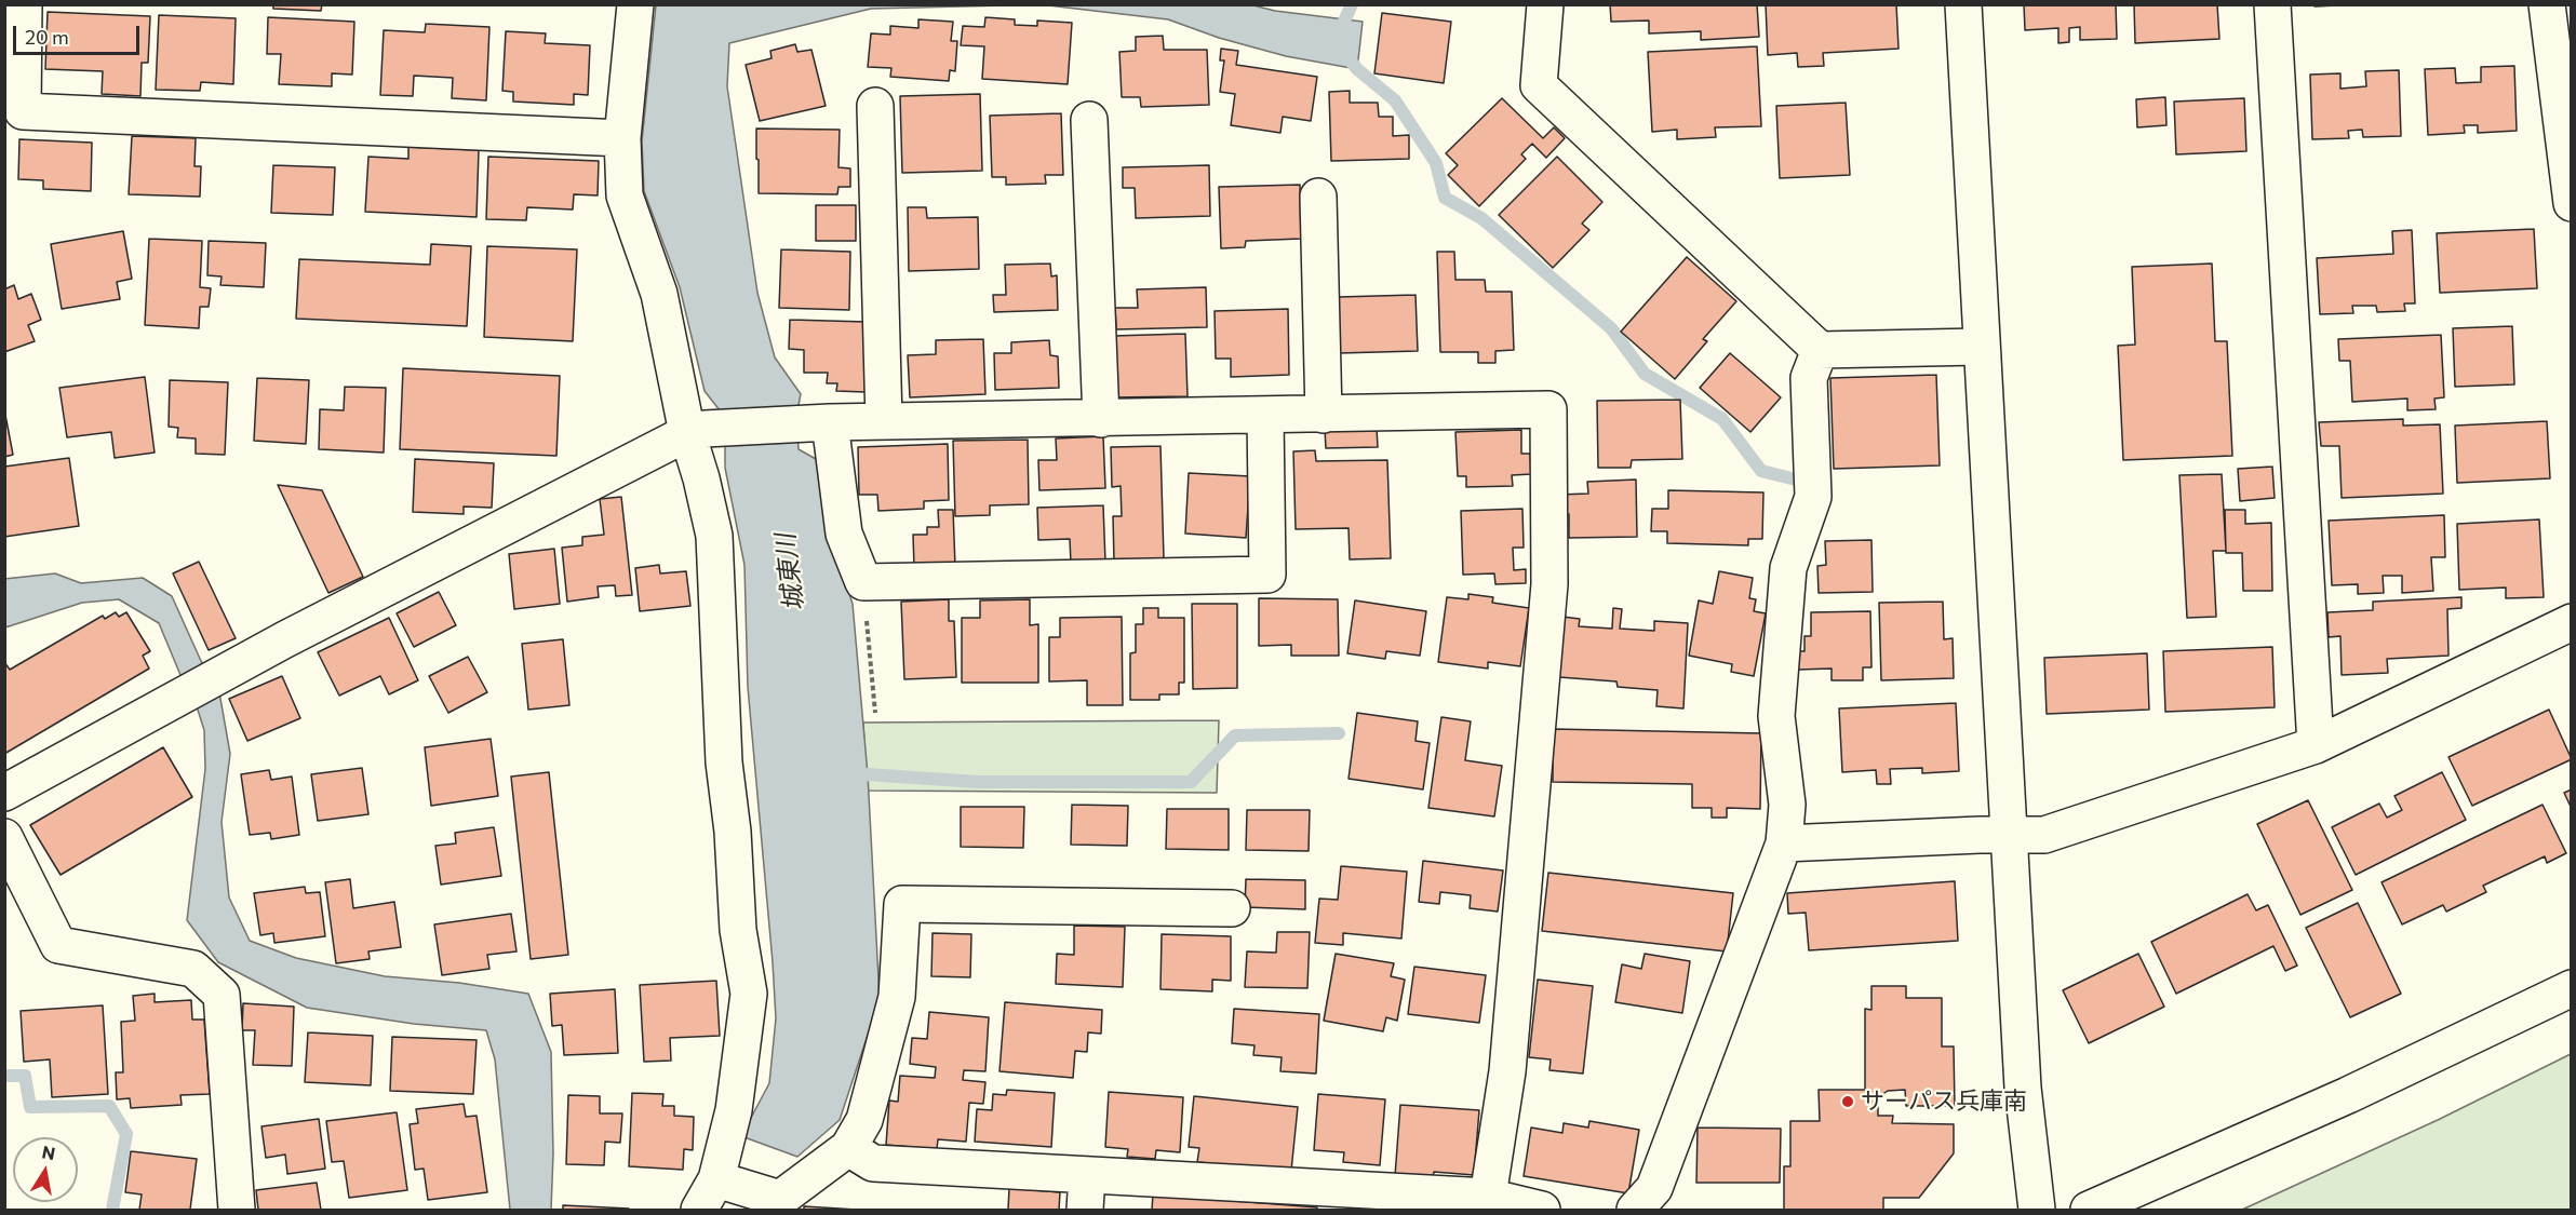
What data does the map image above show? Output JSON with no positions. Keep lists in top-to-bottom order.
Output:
{
  "water": ["城東川"],
  "places": ["サーパス兵庫南"],
  "scale_bar": "20 m",
  "north": "top"
}
